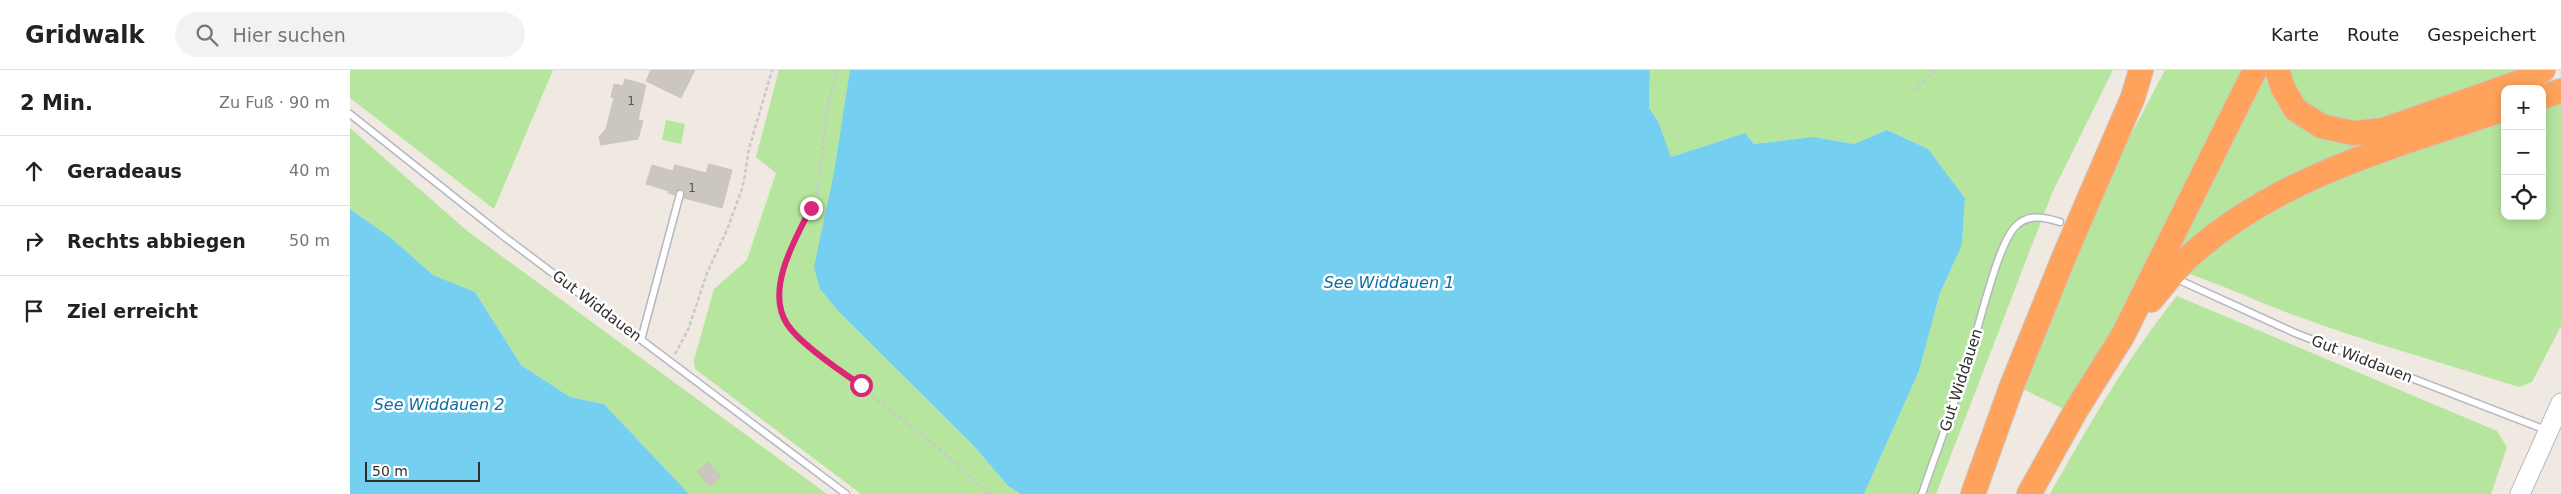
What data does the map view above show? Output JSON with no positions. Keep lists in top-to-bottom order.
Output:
{
  "streets": {
    "lane": ["Gut Widdauen"]
  },
  "water": ["See Widdauen 1", "See Widdauen 2"],
  "house_numbers": ["1", "1"],
  "scale_bar": "50 m",
  "page": {
    "header": "Gridwalk",
    "search": "Hier suchen",
    "nav": ["Karte", "Route", "Gespeichert"],
    "heading": ["2 Min.", "Zu Fuß · 90 m"],
    "map_buttons": ["+", "−"],
    "list": [
      ["Geradeaus", "40 m"],
      ["Rechts abbiegen", "50 m"],
      "Ziel erreicht"
    ],
    "scale": "50 m"
  }
}
